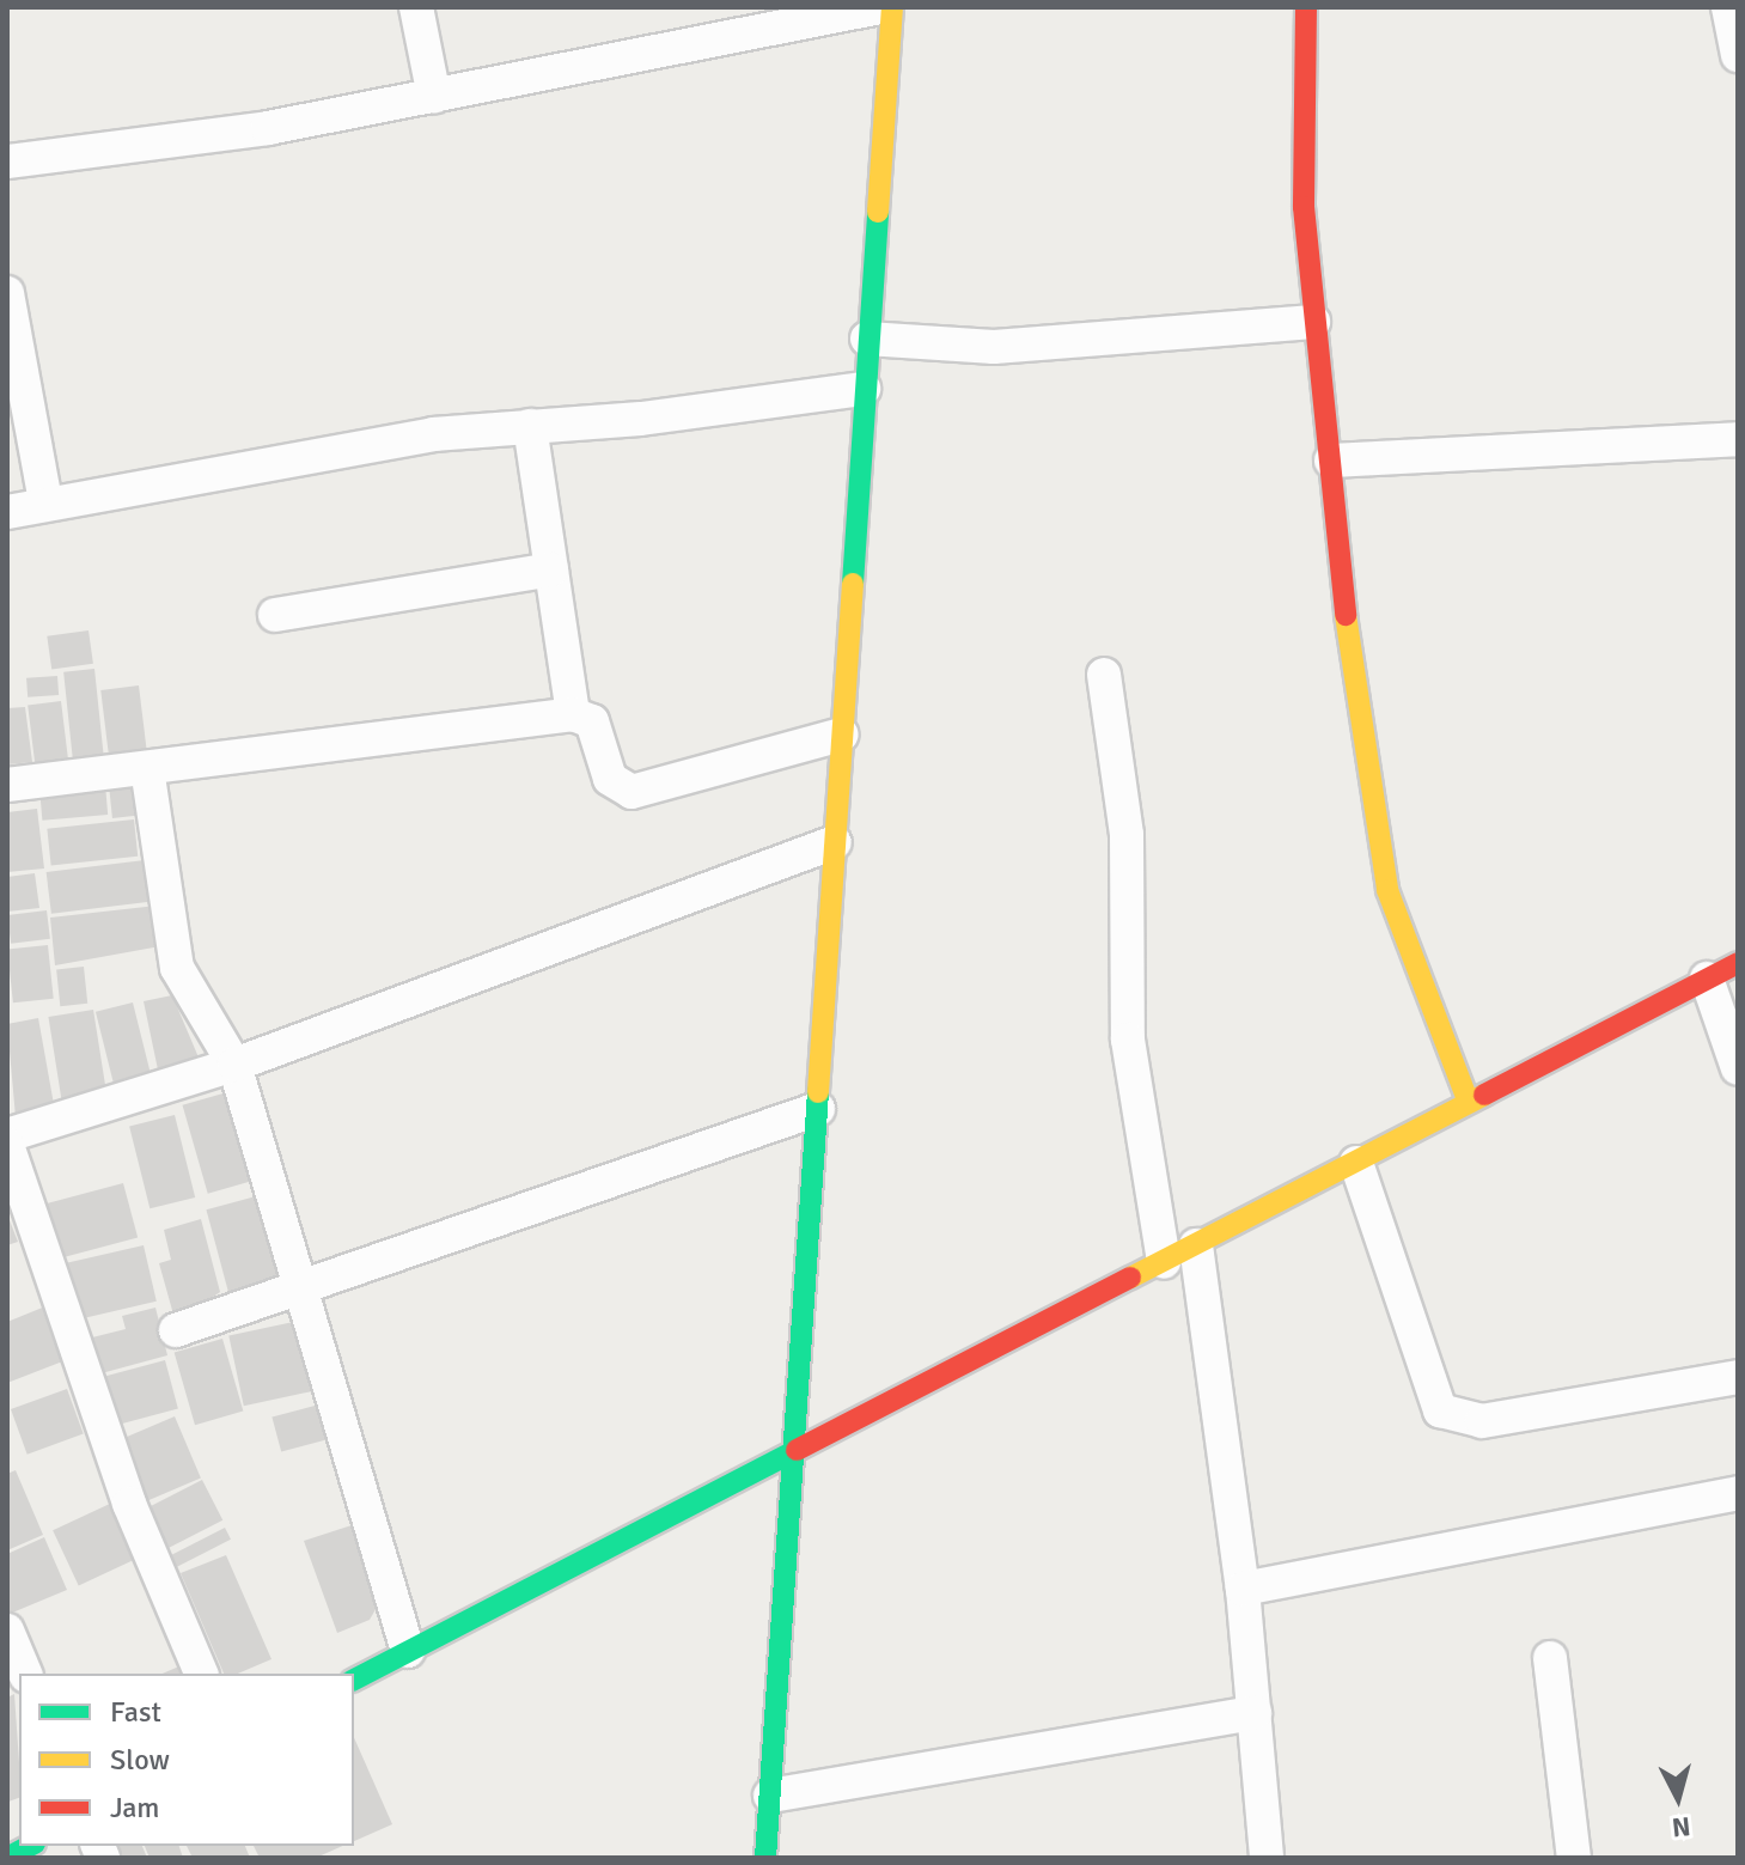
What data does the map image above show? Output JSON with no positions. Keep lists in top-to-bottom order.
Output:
{
  "legend": ["Fast", "Slow", "Jam"],
  "north": "bottom"
}
